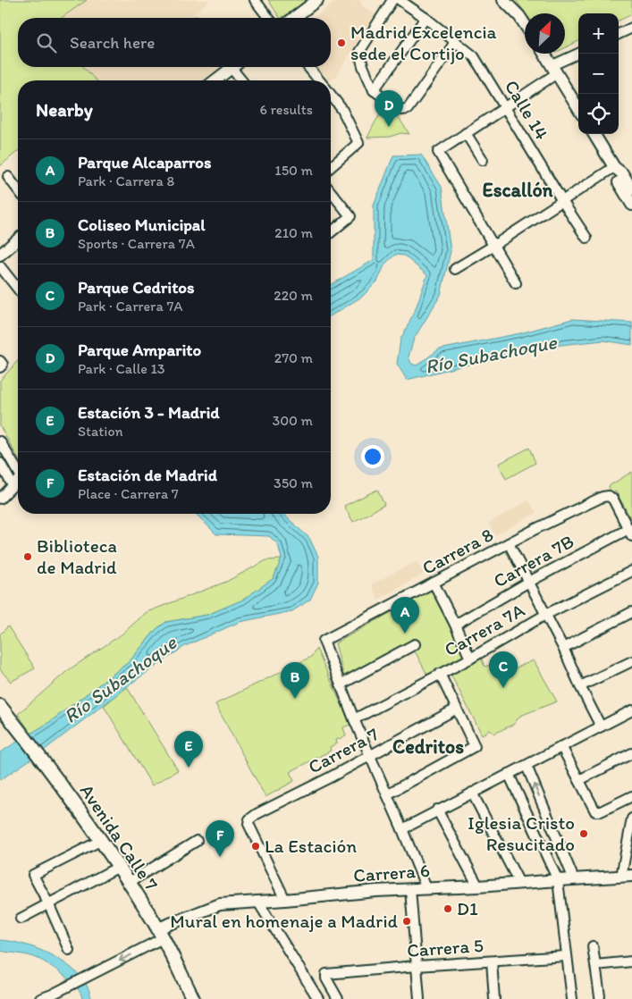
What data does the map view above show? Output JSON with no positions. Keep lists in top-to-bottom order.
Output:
{
  "streets": {
    "main road": ["Avenida Calle 7"],
    "street": [
      "Calle 14",
      "Carrera 8",
      "Carrera 7B",
      "Carrera 7A",
      "Carrera 7",
      "Carrera 6",
      "Carrera 5"
    ]
  },
  "crossings": [
    ["Carrera 8", "Carrera 7B"],
    ["Carrera 7", "Carrera 6"],
    ["Avenida Calle 7", "Carrera 6"]
  ],
  "districts": ["Escallón", "Cedritos"],
  "water": ["Río Subachoque"],
  "places": [
    "Madrid Excelencia sede el Cortijo",
    "Biblioteca de Madrid",
    "Iglesia Cristo Resucitado",
    "La Estación",
    "D1",
    "Mural en homenaje a Madrid"
  ],
  "north": "top right",
  "page": {
    "map_buttons": ["+", "−"],
    "search": "Search here",
    "heading": ["Nearby", "6 results"],
    "pins": [
      "D",
      "A",
      "C",
      "B",
      "E",
      "F"
    ],
    "list": [
      {
        "mark": "A",
        "name": "Parque Alcaparros",
        "note": "Park · Carrera 8",
        "value": "150 m"
      },
      {
        "mark": "B",
        "name": "Coliseo Municipal",
        "note": "Sports · Carrera 7A",
        "value": "210 m"
      },
      {
        "mark": "C",
        "name": "Parque Cedritos",
        "note": "Park · Carrera 7A",
        "value": "220 m"
      },
      {
        "mark": "D",
        "name": "Parque Amparito",
        "note": "Park · Calle 13",
        "value": "270 m"
      },
      {
        "mark": "E",
        "name": "Estación 3 - Madrid",
        "note": "Station",
        "value": "300 m"
      },
      {
        "mark": "F",
        "name": "Estación de Madrid",
        "note": "Place · Carrera 7",
        "value": "350 m"
      }
    ]
  }
}
